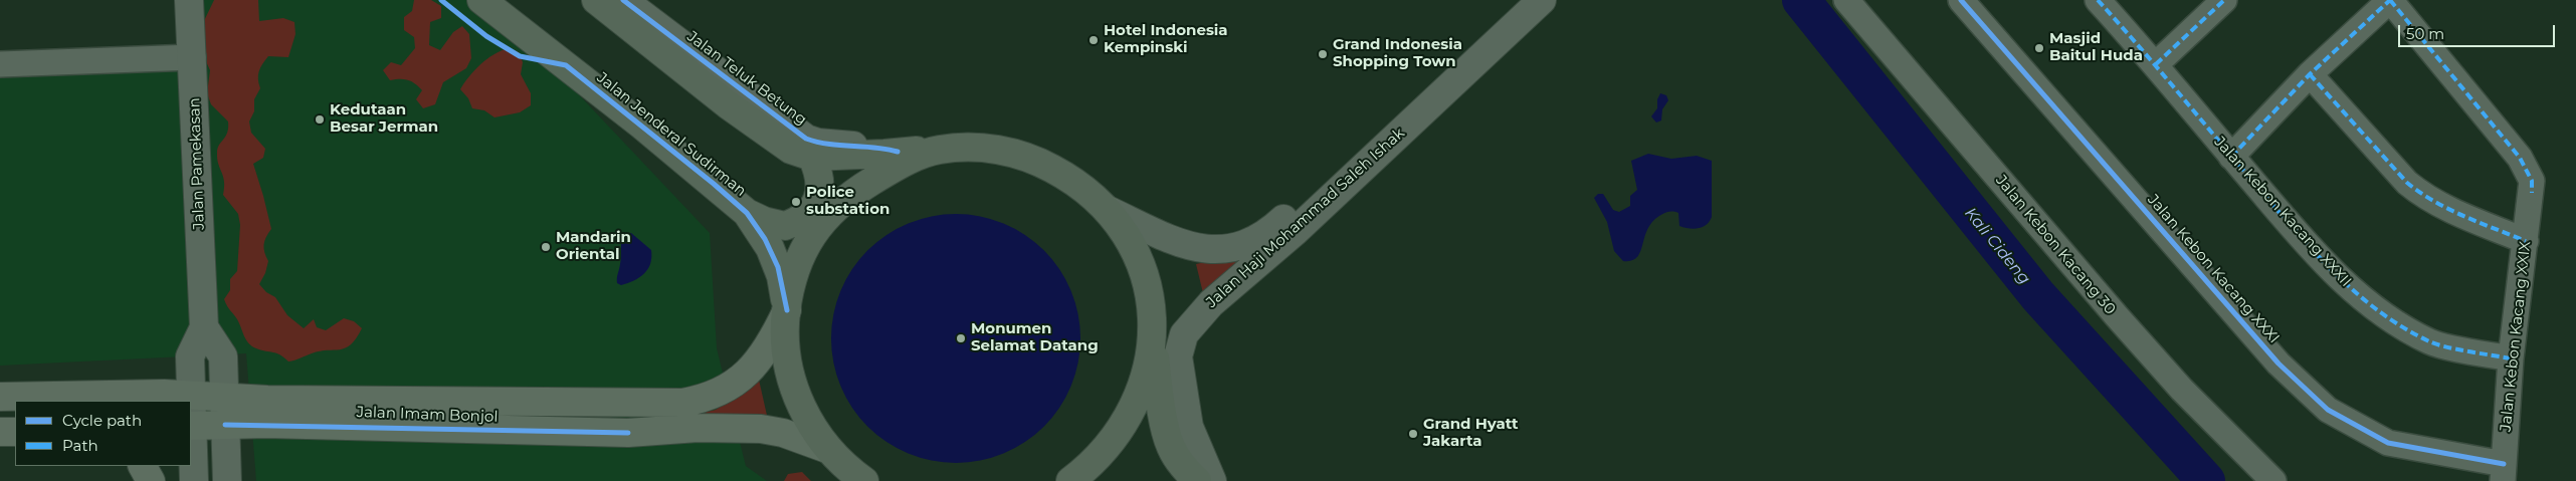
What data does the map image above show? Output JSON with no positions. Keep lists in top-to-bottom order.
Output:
{
  "streets": {
    "main road": ["Jalan Jenderal Sudirman", "Jalan Imam Bonjol"],
    "street": [
      "Jalan Teluk Betung",
      "Jalan Pamekasan",
      "Jalan Kebon Kacang XXXII",
      "Jalan Haji Mohammad Saleh Ishak",
      "Jalan Kebon Kacang 30",
      "Jalan Kebon Kacang XXXI",
      "Jalan Kebon Kacang XXIX"
    ]
  },
  "crossings": [
    ["Jalan Jenderal Sudirman", "Jalan Imam Bonjol"],
    ["Jalan Pamekasan", "Jalan Imam Bonjol"],
    ["Jalan Kebon Kacang XXXII", "Jalan Kebon Kacang XXIX"],
    ["Jalan Kebon Kacang XXXI", "Jalan Kebon Kacang XXIX"]
  ],
  "water": ["Kali Cideng"],
  "places": [
    "Hotel Indonesia Kempinski",
    "Masjid Baitul Huda",
    "Grand Indonesia Shopping Town",
    "Kedutaan Besar Jerman",
    "Police substation",
    "Mandarin Oriental",
    "Monumen Selamat Datang",
    "Grand Hyatt Jakarta"
  ],
  "legend": ["Cycle path", "Path"],
  "scale_bar": "50 m"
}
